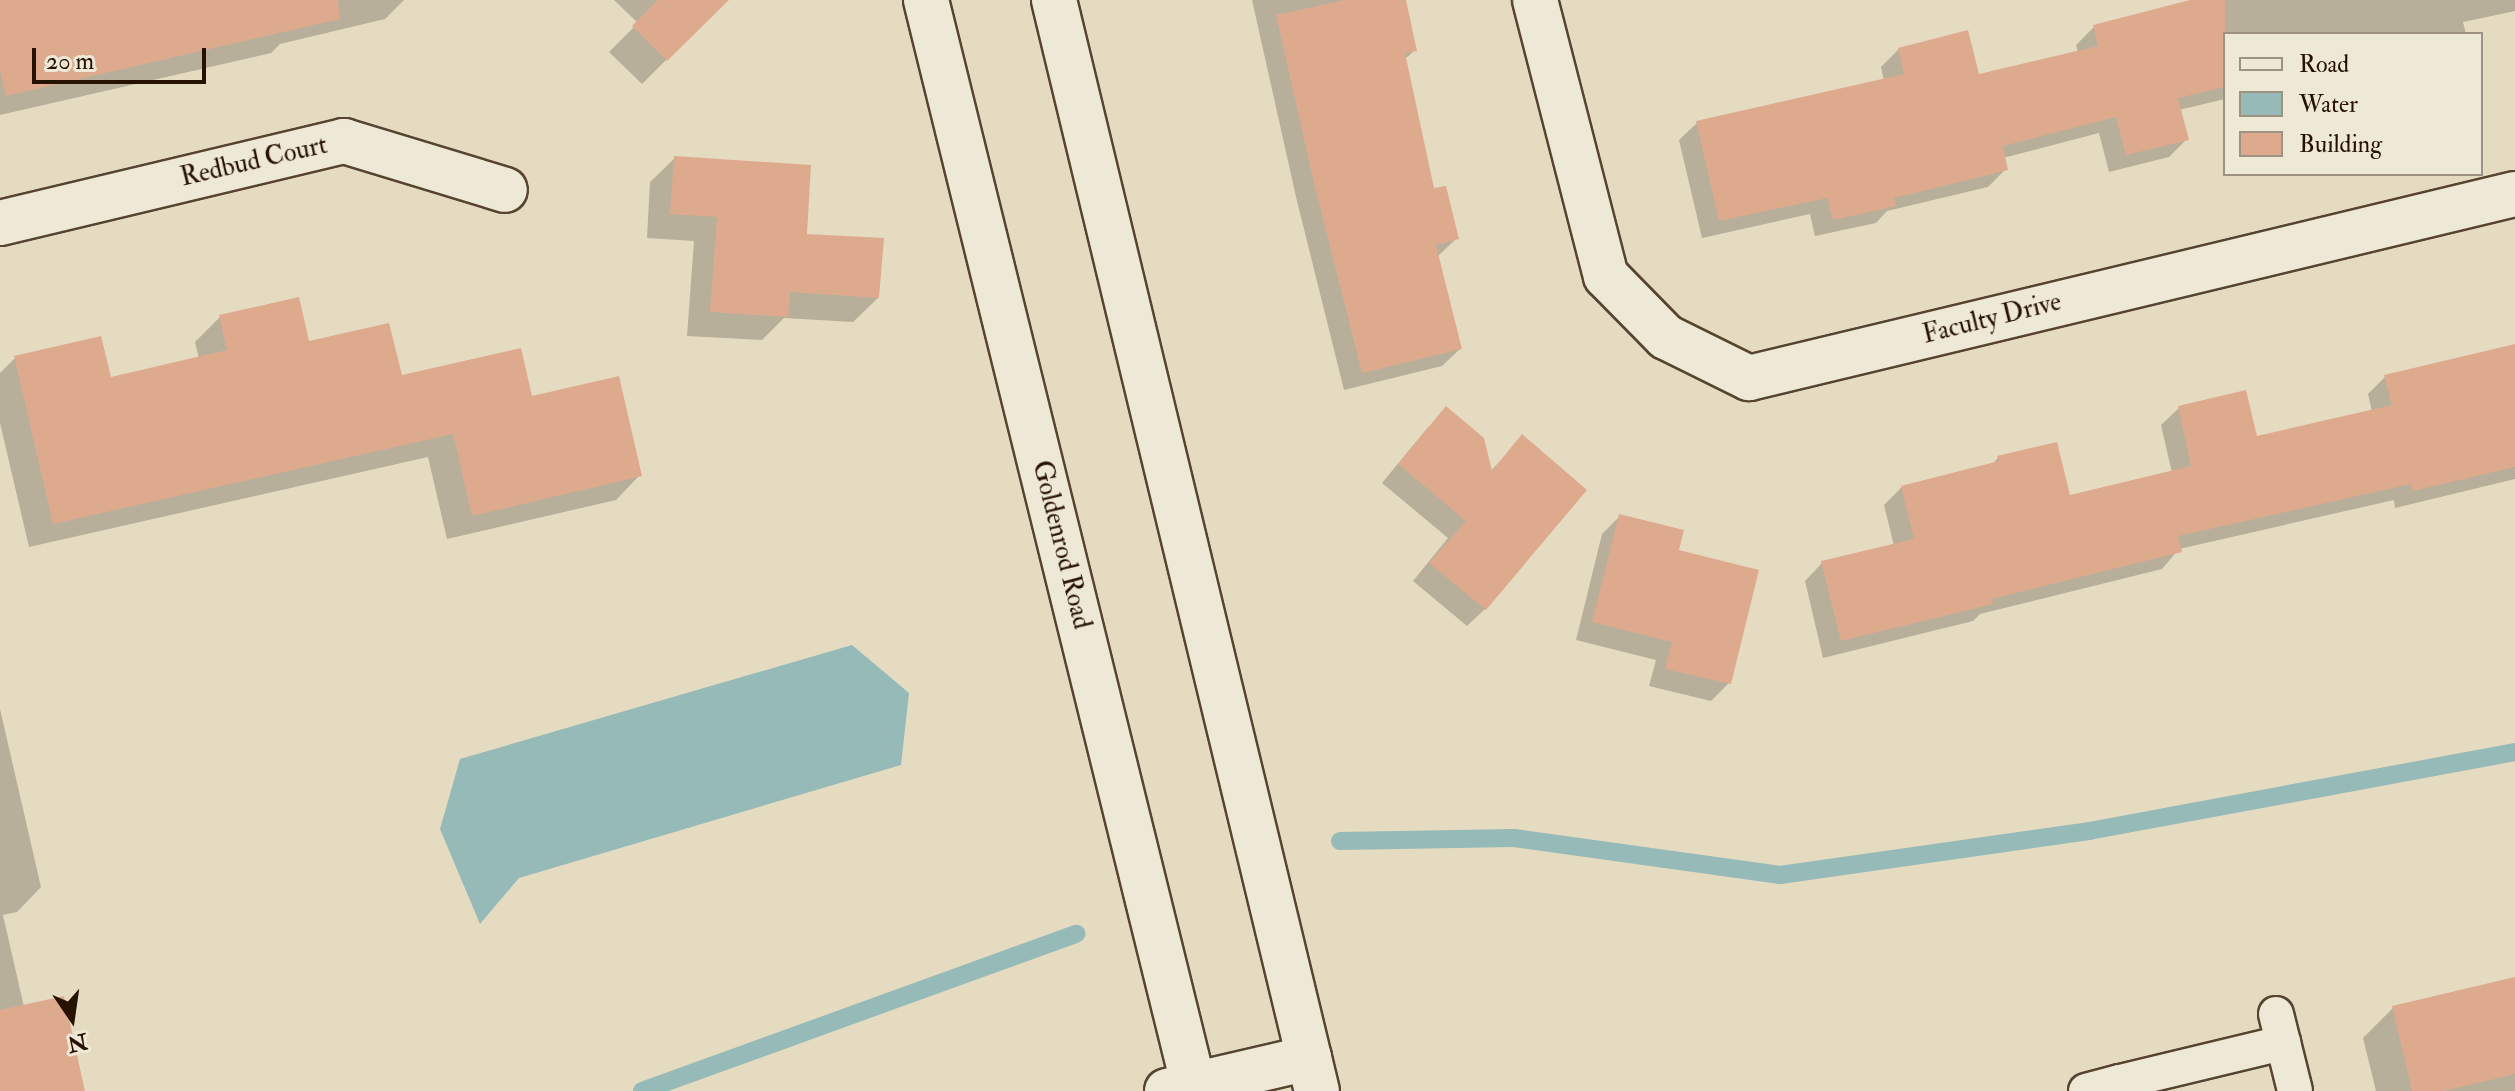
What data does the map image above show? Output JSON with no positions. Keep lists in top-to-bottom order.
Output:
{
  "streets": {
    "main road": ["Redbud Court", "Faculty Drive", "Goldenrod Road"]
  },
  "legend": ["Road", "Water", "Building"],
  "scale_bar": "20 m",
  "north": "bottom"
}
